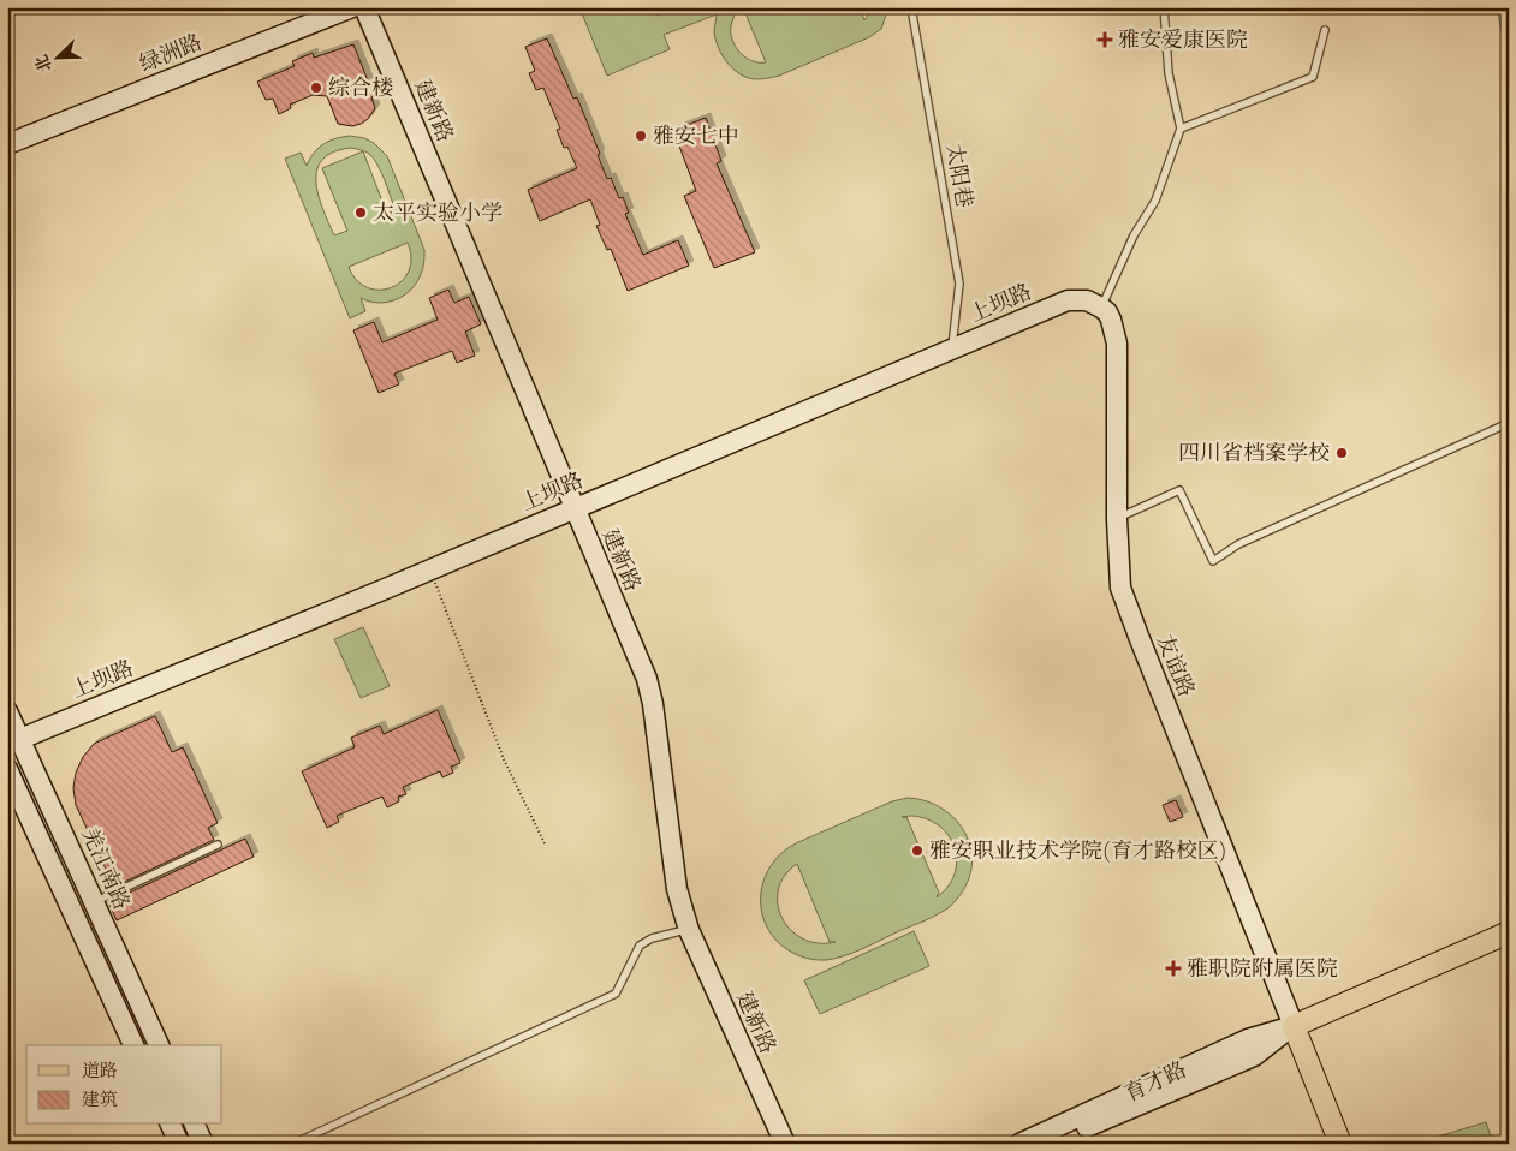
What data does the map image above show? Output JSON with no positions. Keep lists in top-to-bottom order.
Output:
{
  "streets": {
    "main road": ["育才路"],
    "street": [
      "绿洲路",
      "建新路",
      "上坝路",
      "友谊路",
      "羌江南路"
    ],
    "lane": ["太阳巷"]
  },
  "crossings": [
    ["建新路", "上坝路"],
    ["太阳巷", "上坝路"],
    ["上坝路", "友谊路"],
    ["上坝路", "羌江南路"],
    ["友谊路", "育才路"]
  ],
  "places": {
    "health": ["雅安爱康医院", "雅职院附属医院"],
    "other": [
      "综合楼",
      "雅安七中",
      "太平实验小学",
      "四川省档案学校",
      "雅安职业技术学院(育才路校区)"
    ]
  },
  "legend": ["道路", "建筑"],
  "north": "bottom left"
}
